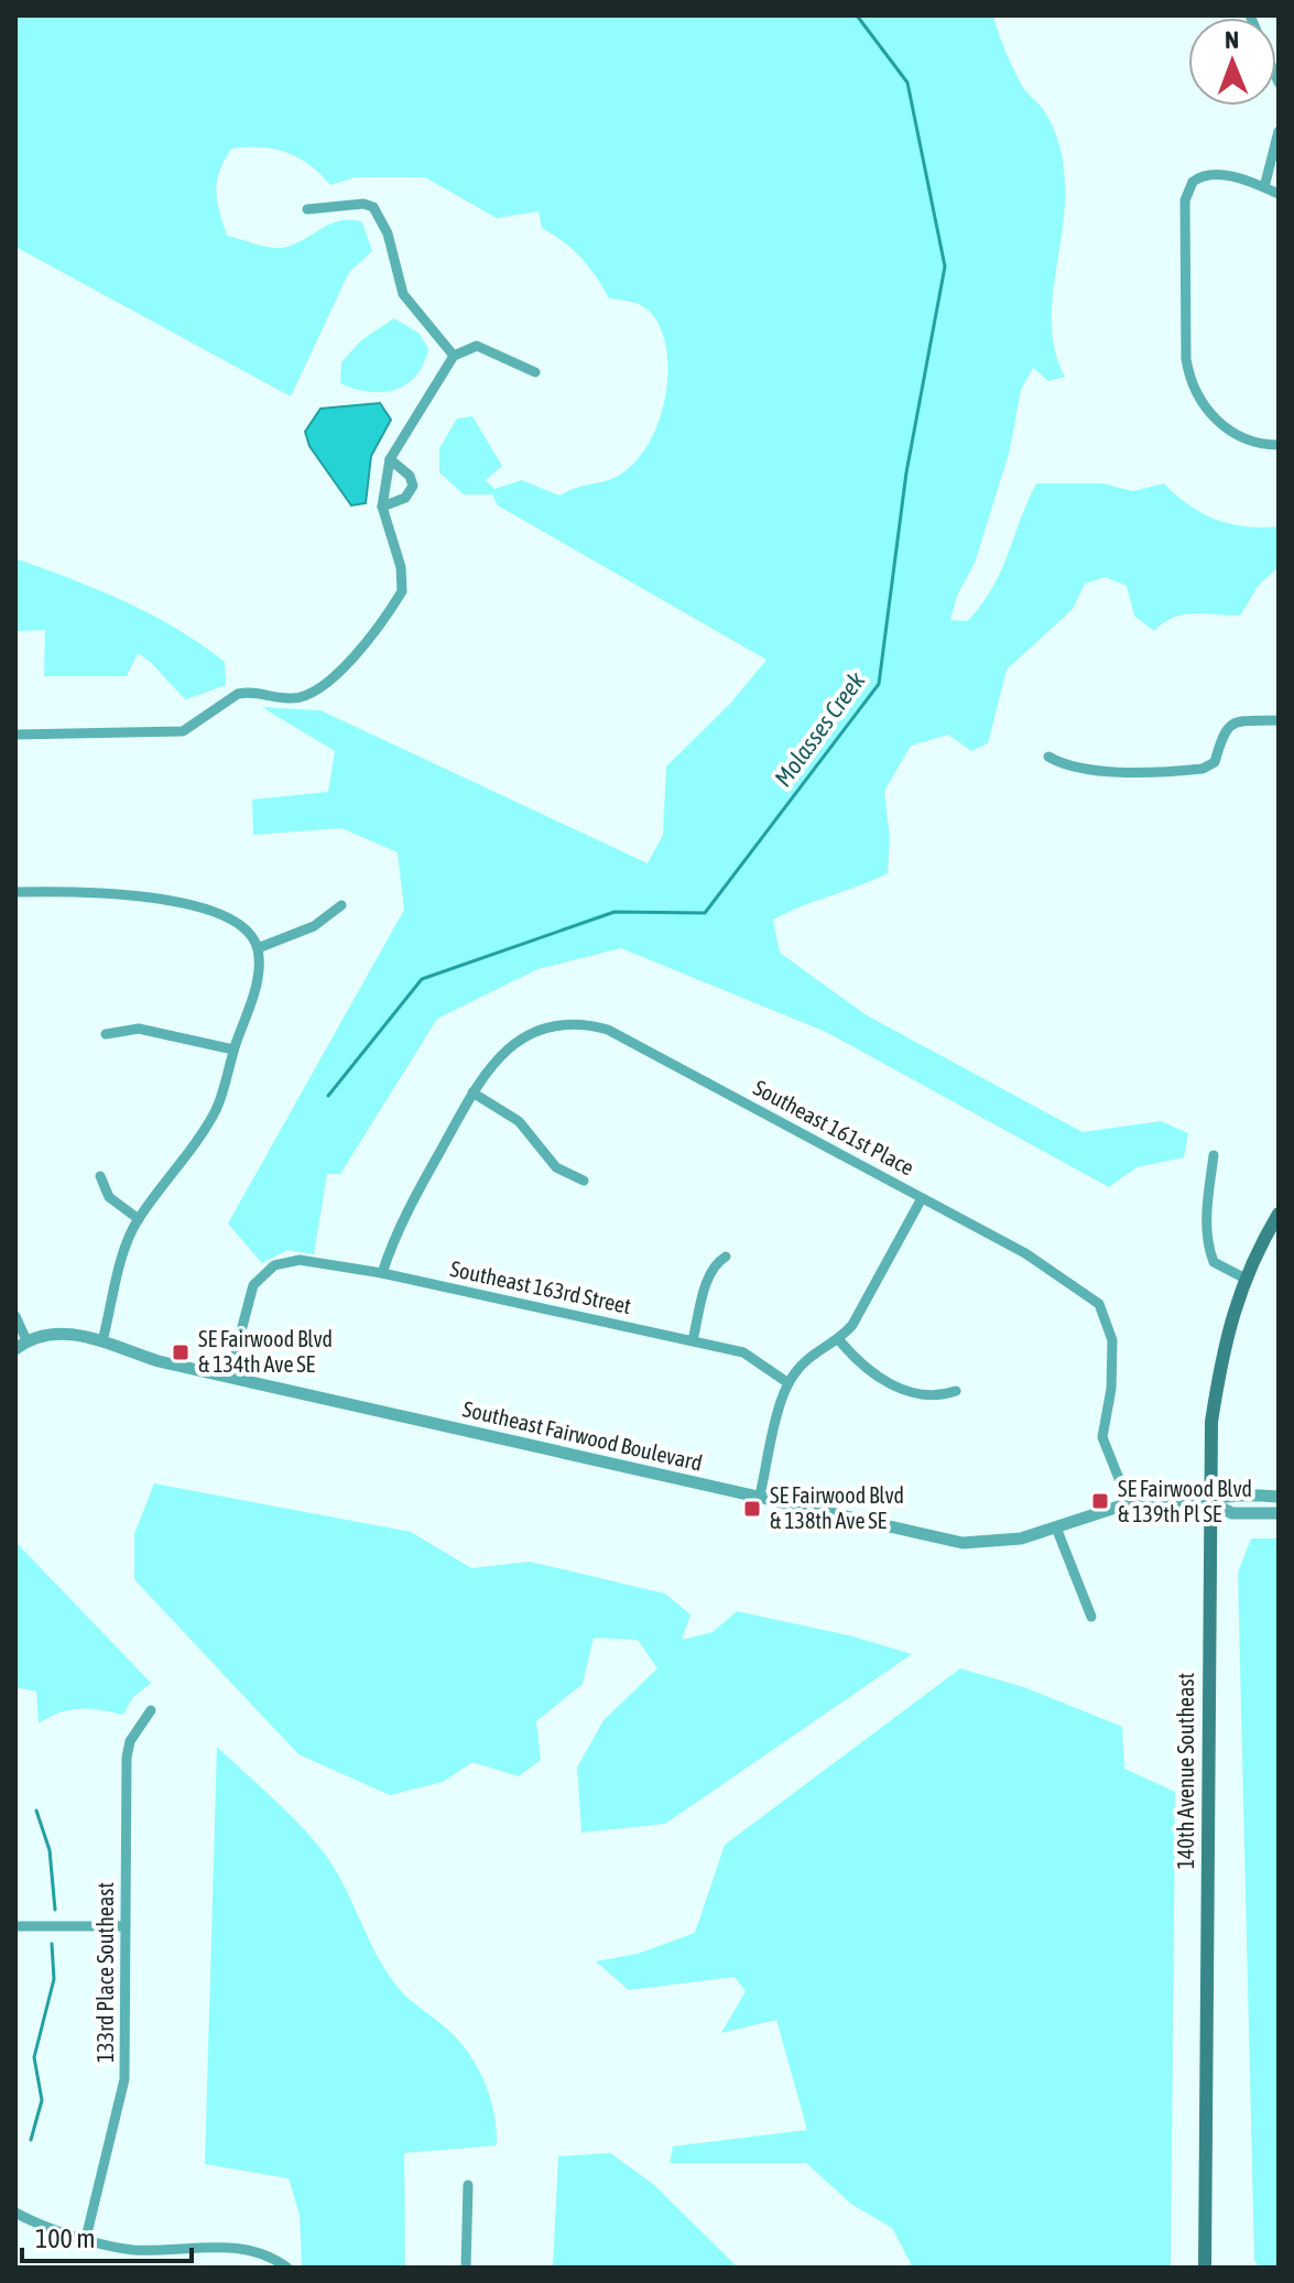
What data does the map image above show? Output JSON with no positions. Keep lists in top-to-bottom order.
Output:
{
  "streets": {
    "main road": ["140th Avenue Southeast"],
    "street": [
      "Southeast 161st Place",
      "Southeast 163rd Street",
      "Southeast Fairwood Boulevard",
      "133rd Place Southeast"
    ]
  },
  "crossings": [
    ["Southeast 161st Place", "Southeast Fairwood Boulevard"],
    ["Southeast 163rd Street", "Southeast Fairwood Boulevard"],
    ["Southeast Fairwood Boulevard", "140th Avenue Southeast"]
  ],
  "water": ["Molasses Creek"],
  "places": {
    "transit": ["SE Fairwood Blvd & 134th Ave SE", "SE Fairwood Blvd & 139th Pl SE", "SE Fairwood Blvd & 138th Ave SE"]
  },
  "scale_bar": "100 m",
  "north": "top"
}
